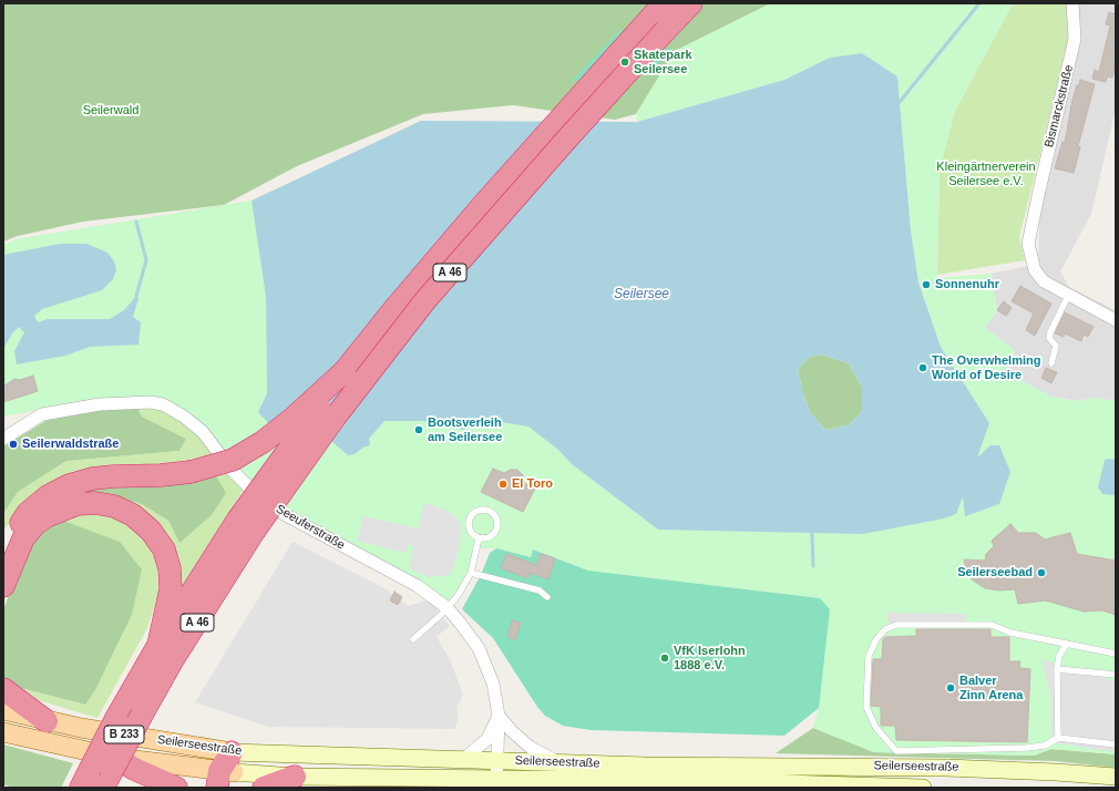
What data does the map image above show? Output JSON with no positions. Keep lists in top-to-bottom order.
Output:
{
  "streets": {
    "highway": ["A 46"],
    "main road": ["B 233", "Seilerseestraße"],
    "street": ["Bismarckstraße", "Seeuferstraße"]
  },
  "crossings": [
    ["A 46", "Seilerseestraße"],
    ["Seeuferstraße", "Seilerseestraße"]
  ],
  "water": ["Seilersee"],
  "parks": ["Seilerwald", "Kleingärtnerverein Seilersee e.V."],
  "places": [
    "Skatepark Seilersee",
    "Sonnenuhr",
    "The Overwhelming World of Desire",
    "Bootsverleih am Seilersee",
    "Seilerwaldstraße",
    "El Toro",
    "Seilerseebad",
    "VfK Iserlohn 1888 e.V.",
    "Balver Zinn Arena"
  ]
}
